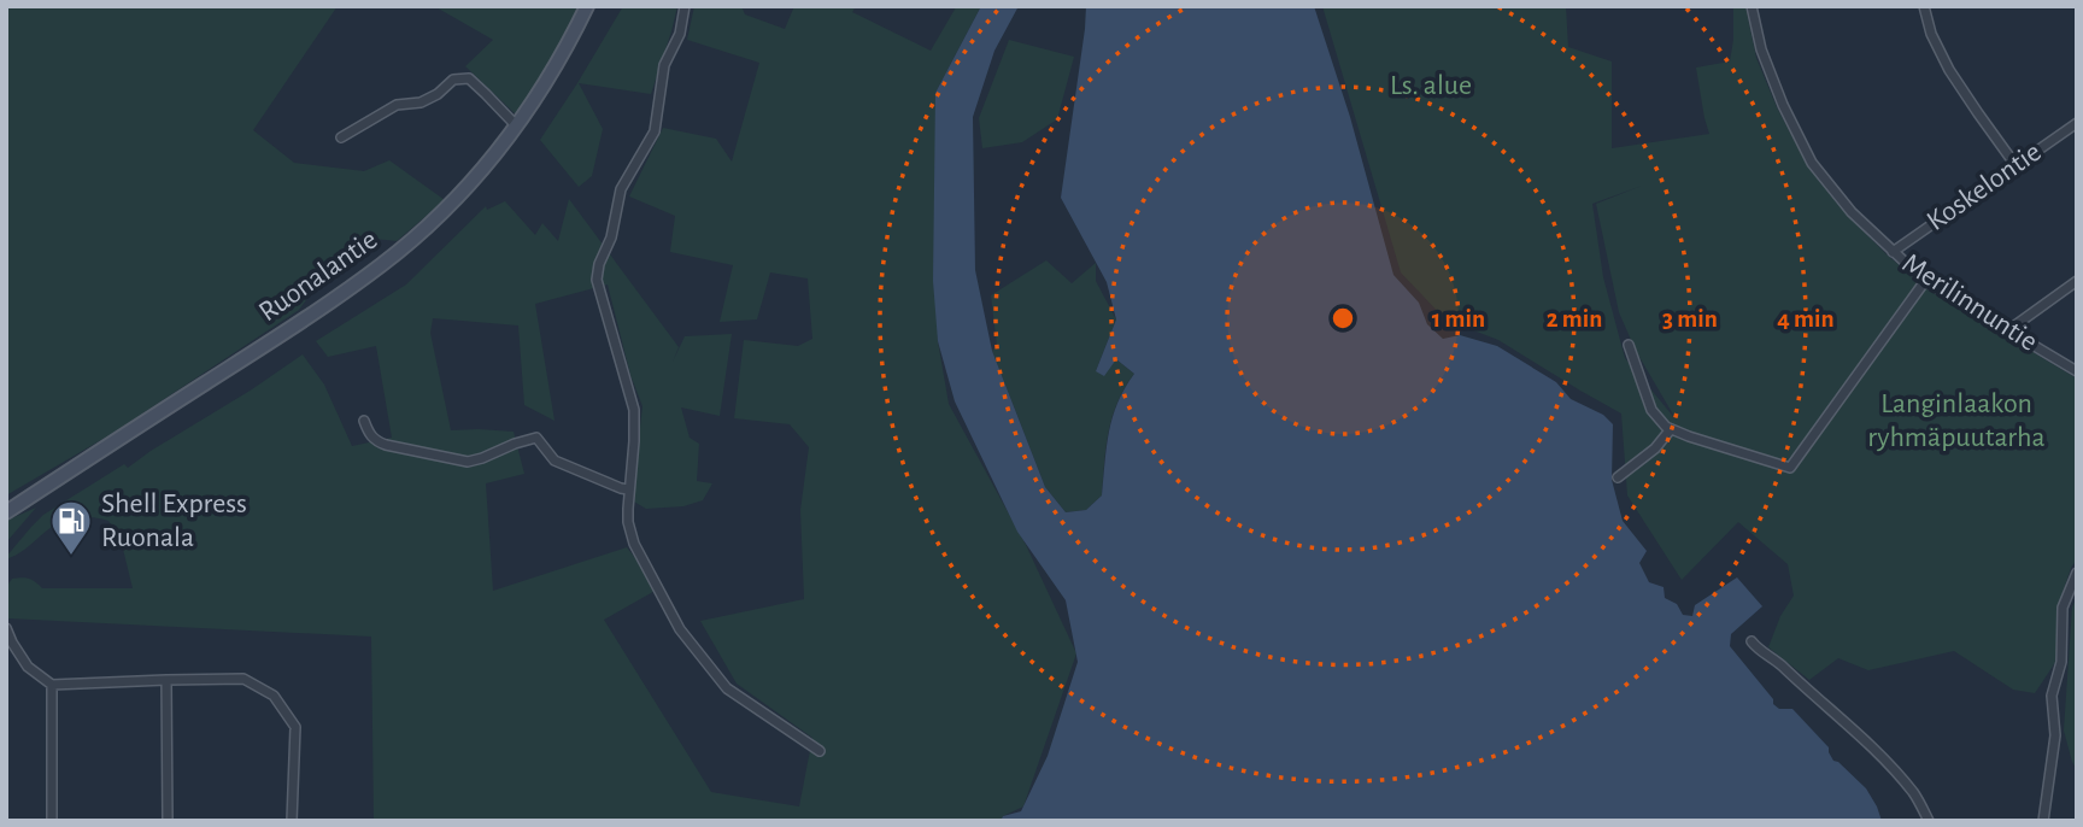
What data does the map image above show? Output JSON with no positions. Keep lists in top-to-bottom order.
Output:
{
  "streets": {
    "street": ["Koskelontie", "Ruonalantie", "Merilinnuntie"]
  },
  "crossings": [
    ["Koskelontie", "Merilinnuntie"]
  ],
  "parks": ["Ls. alue", "Langinlaakon ryhmäpuutarha"],
  "places": {
    "fuel station": ["Shell Express Ruonala"]
  },
  "rings": [
    "1 min",
    "2 min",
    "3 min",
    "4 min"
  ]
}
